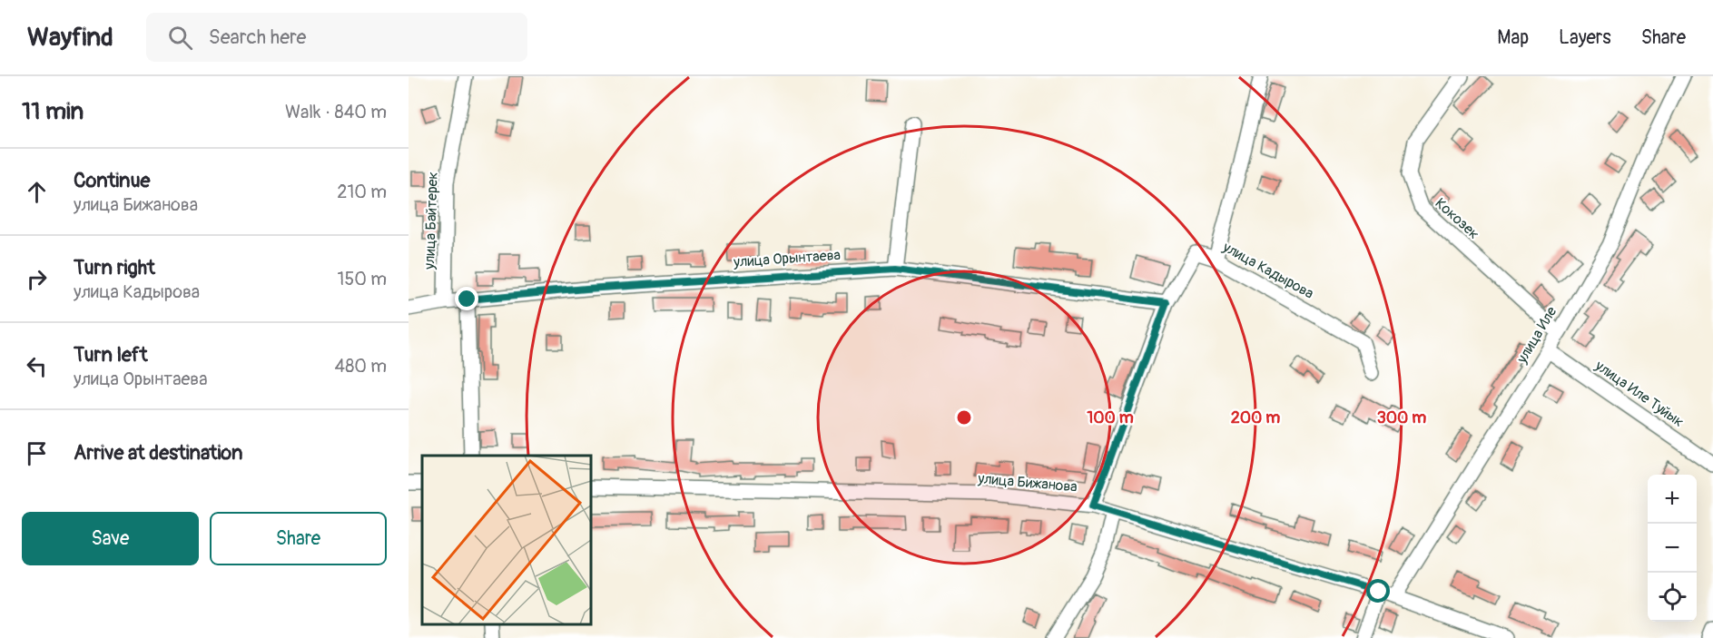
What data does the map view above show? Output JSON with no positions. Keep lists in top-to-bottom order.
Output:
{
  "streets": {
    "street": [
      "Кокозек",
      "улица Байтерек",
      "улица Орынтаева",
      "улица Кадырова",
      "улица Иле",
      "улица Иле Туйык",
      "улица Бижанова"
    ]
  },
  "crossings": [
    ["Кокозек", "улица Иле"],
    ["улица Байтерек", "улица Орынтаева"],
    ["улица Орынтаева", "улица Кадырова"],
    ["улица Кадырова", "улица Бижанова"],
    ["улица Иле", "улица Иле Туйык"],
    ["улица Иле", "улица Бижанова"]
  ],
  "page": {
    "header": "Wayfind",
    "search": "Search here",
    "nav": ["Map", "Layers", "Share"],
    "heading": ["11 min", "Walk · 840 m"],
    "list": [
      ["Continue", "улица Бижанова", "210 m"],
      ["Turn right", "улица Кадырова", "150 m"],
      ["Turn left", "улица Орынтаева", "480 m"],
      "Arrive at destination"
    ],
    "map_buttons": ["+", "−"],
    "buttons": ["Save", "Share"]
  },
  "rings": ["100 m", "200 m", "300 m"]
}
